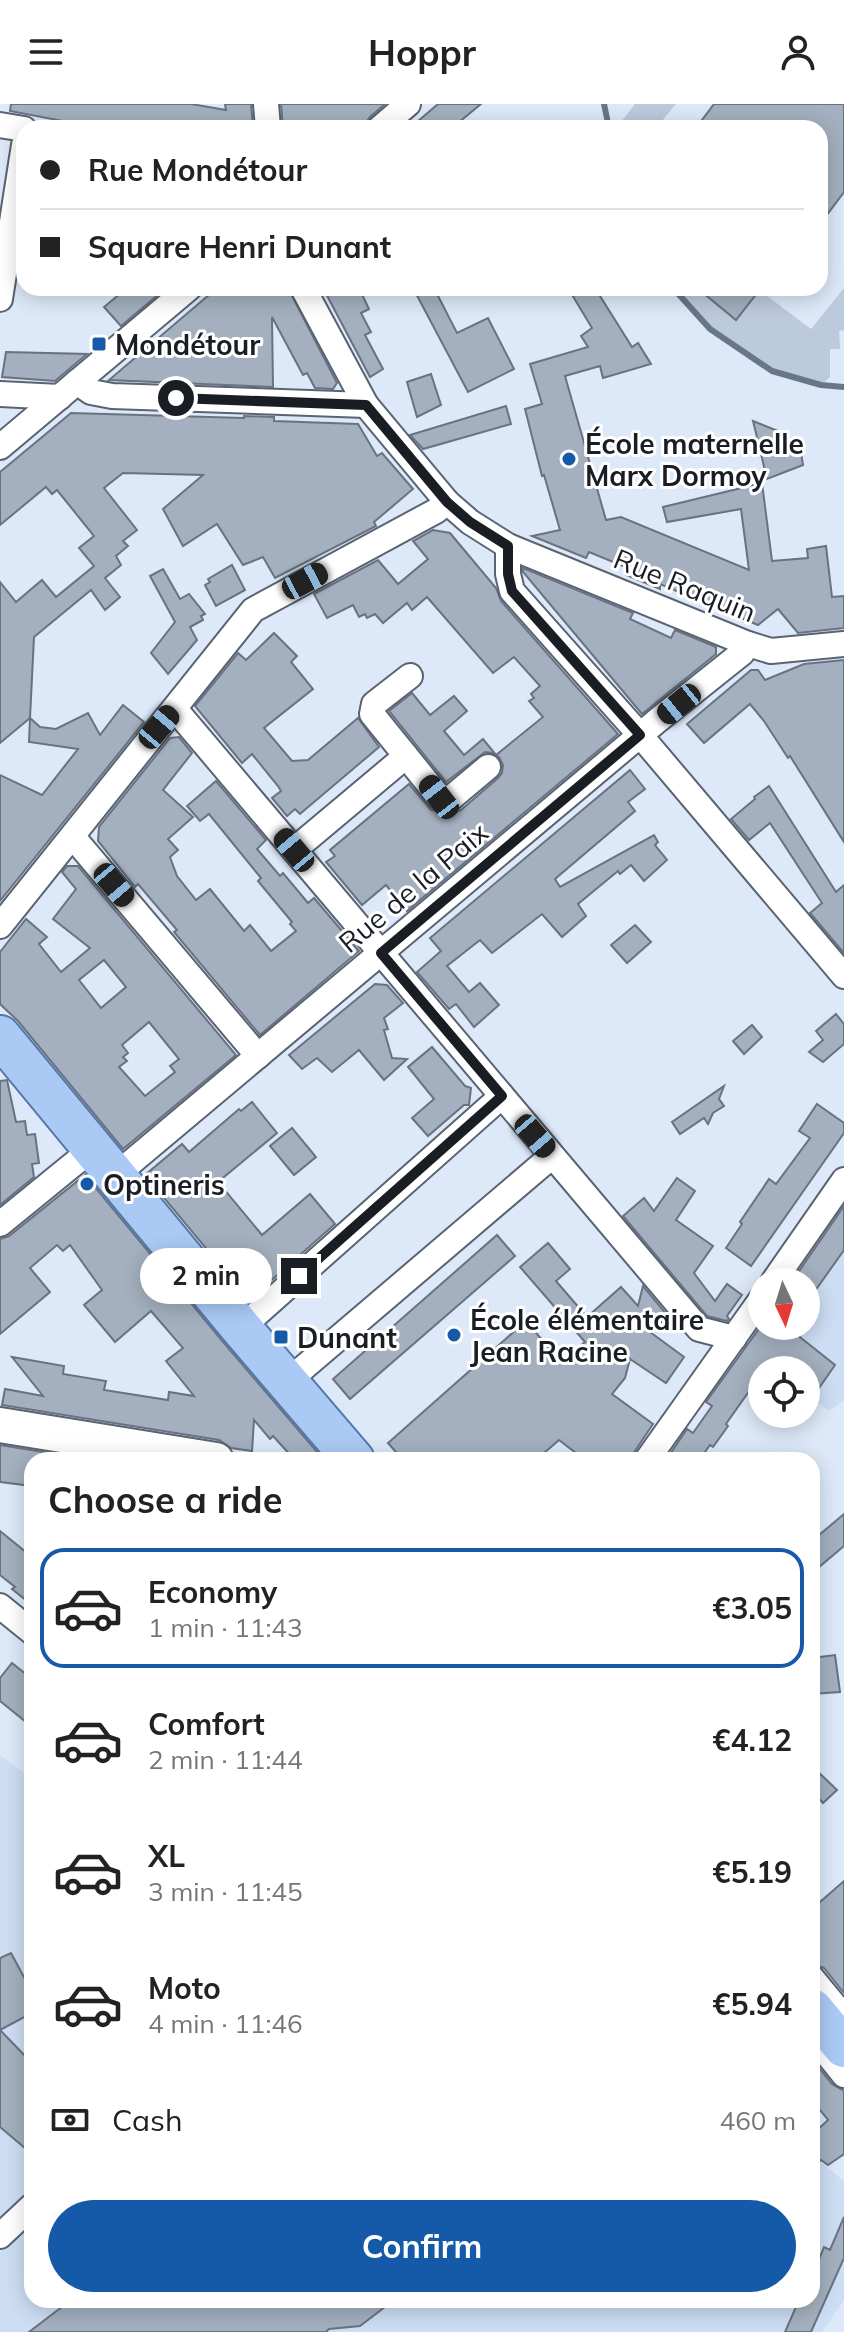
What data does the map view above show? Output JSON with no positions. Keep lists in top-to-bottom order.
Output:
{
  "streets": {
    "street": ["Rue Raquin", "Rue de la Paix"]
  },
  "crossings": [
    ["Rue Raquin", "Rue de la Paix"]
  ],
  "places": {
    "transit": ["Mondétour", "Dunant"],
    "other": ["École maternelle Marx Dormoy", "Optineris", "École élémentaire Jean Racine"]
  },
  "north": "bottom",
  "page": {
    "header": "Hoppr",
    "banner": ["Rue Mondétour", "Square Henri Dunant"],
    "bubble": "2 min",
    "heading": "Choose a ride",
    "list": [
      {
        "name": "Economy",
        "note": "1 min · 11:43",
        "value": "€3.05"
      },
      {
        "name": "Comfort",
        "note": "2 min · 11:44",
        "value": "€4.12"
      },
      {
        "name": "XL",
        "note": "3 min · 11:45",
        "value": "€5.19"
      },
      {
        "name": "Moto",
        "note": "4 min · 11:46",
        "value": "€5.94"
      }
    ],
    "pay": ["Cash", "460 m"],
    "buttons": "Confirm"
  }
}
